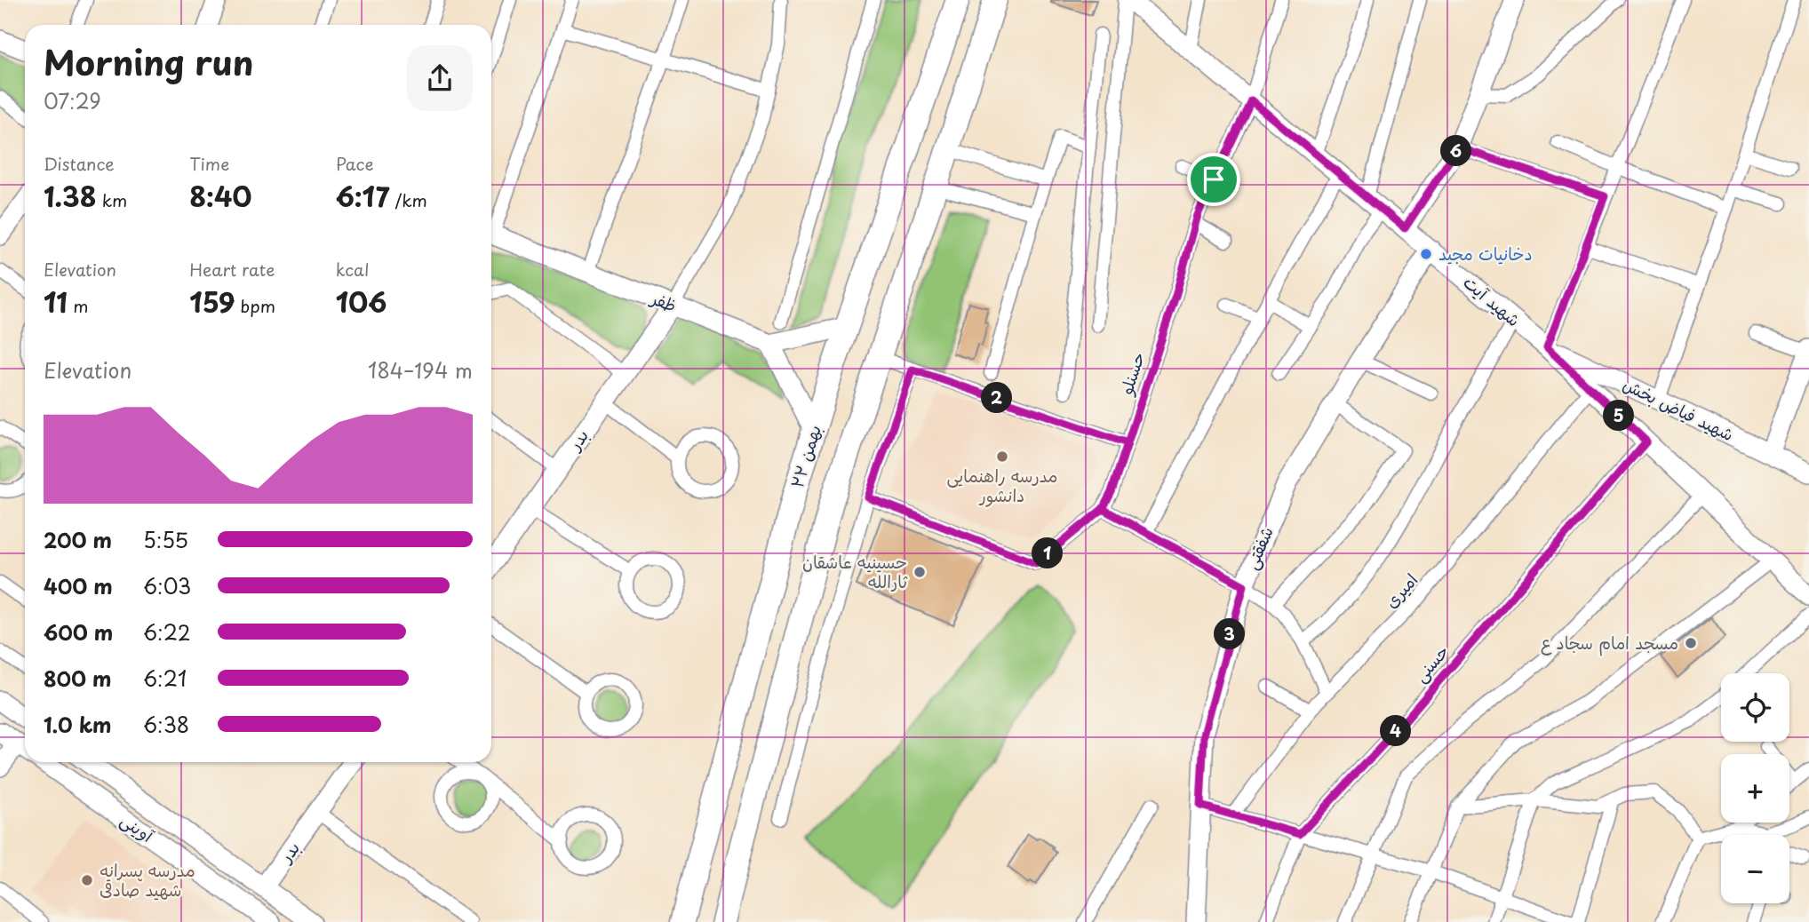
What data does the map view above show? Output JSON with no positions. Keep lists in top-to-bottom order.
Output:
{
  "streets": {
    "highway": ["۲۲ بهمن"],
    "street": [
      "شهید آیت",
      "ظفر",
      "حسنلو",
      "شهید فیاض بخش",
      "بدر",
      "شفقتی",
      "امیری",
      "حسنی",
      "آوینی"
    ]
  },
  "crossings": [
    ["شهید آیت", "حسنلو"],
    ["شهید آیت", "شهید فیاض بخش"],
    ["شهید آیت", "شفقتی"],
    ["شهید آیت", "امیری"],
    ["شهید آیت", "حسنی"],
    ["ظفر", "بدر"],
    ["بدر", "آوینی"]
  ],
  "places": [
    "دخانیات مجید",
    "مدرسه راهنمایی دانشور",
    "حسینیه عاشقان ثارالله",
    "مسجد امام سجاد ع",
    "مدرسه پسرانه شهید صادقی"
  ],
  "page": {
    "heading": ["Morning run", "07:29"],
    "stats": [
      ["Distance", "1.38 km"],
      ["Time", "8:40"],
      ["Pace", "6:17 /km"],
      ["Elevation", "11 m"],
      ["Heart rate", "159 bpm"],
      ["kcal", "106"]
    ],
    "pins": [
      "6",
      "2",
      "5",
      "1",
      "3",
      "4"
    ],
    "chart": ["Elevation", "184–194 m"],
    "list": [
      {
        "name": "200 m",
        "note": "5:55"
      },
      {
        "name": "400 m",
        "note": "6:03"
      },
      {
        "name": "600 m",
        "note": "6:22"
      },
      {
        "name": "800 m",
        "note": "6:21"
      },
      {
        "name": "1.0 km",
        "note": "6:38"
      }
    ],
    "map_buttons": ["+", "−"]
  }
}
